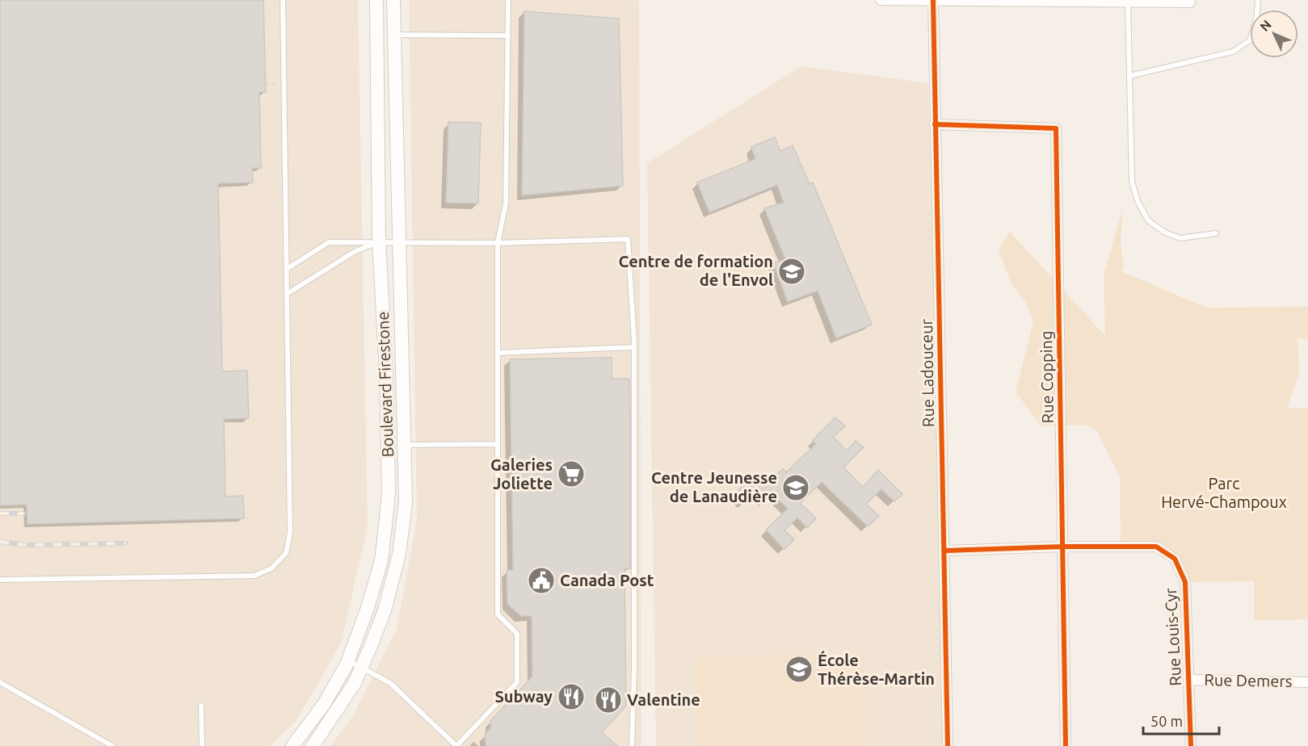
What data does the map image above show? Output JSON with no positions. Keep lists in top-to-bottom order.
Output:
{
  "streets": {
    "main road": ["Boulevard Firestone"],
    "street": [
      "Rue Ladouceur",
      "Rue Copping",
      "Rue Louis-Cyr",
      "Rue Demers"
    ]
  },
  "crossings": [
    ["Rue Ladouceur", "Rue Copping"],
    ["Rue Ladouceur", "Rue Louis-Cyr"],
    ["Rue Copping", "Rue Louis-Cyr"],
    ["Rue Louis-Cyr", "Rue Demers"]
  ],
  "parks": ["Parc Hervé-Champoux"],
  "places": {
    "school or university": ["Centre de formation de l'Envol", "Centre Jeunesse de Lanaudière", "École Thérèse-Martin"],
    "supermarket": ["Galeries Joliette"],
    "public building": ["Canada Post"],
    "restaurant": ["Subway", "Valentine"]
  },
  "scale_bar": "50 m",
  "north": "top left"
}
